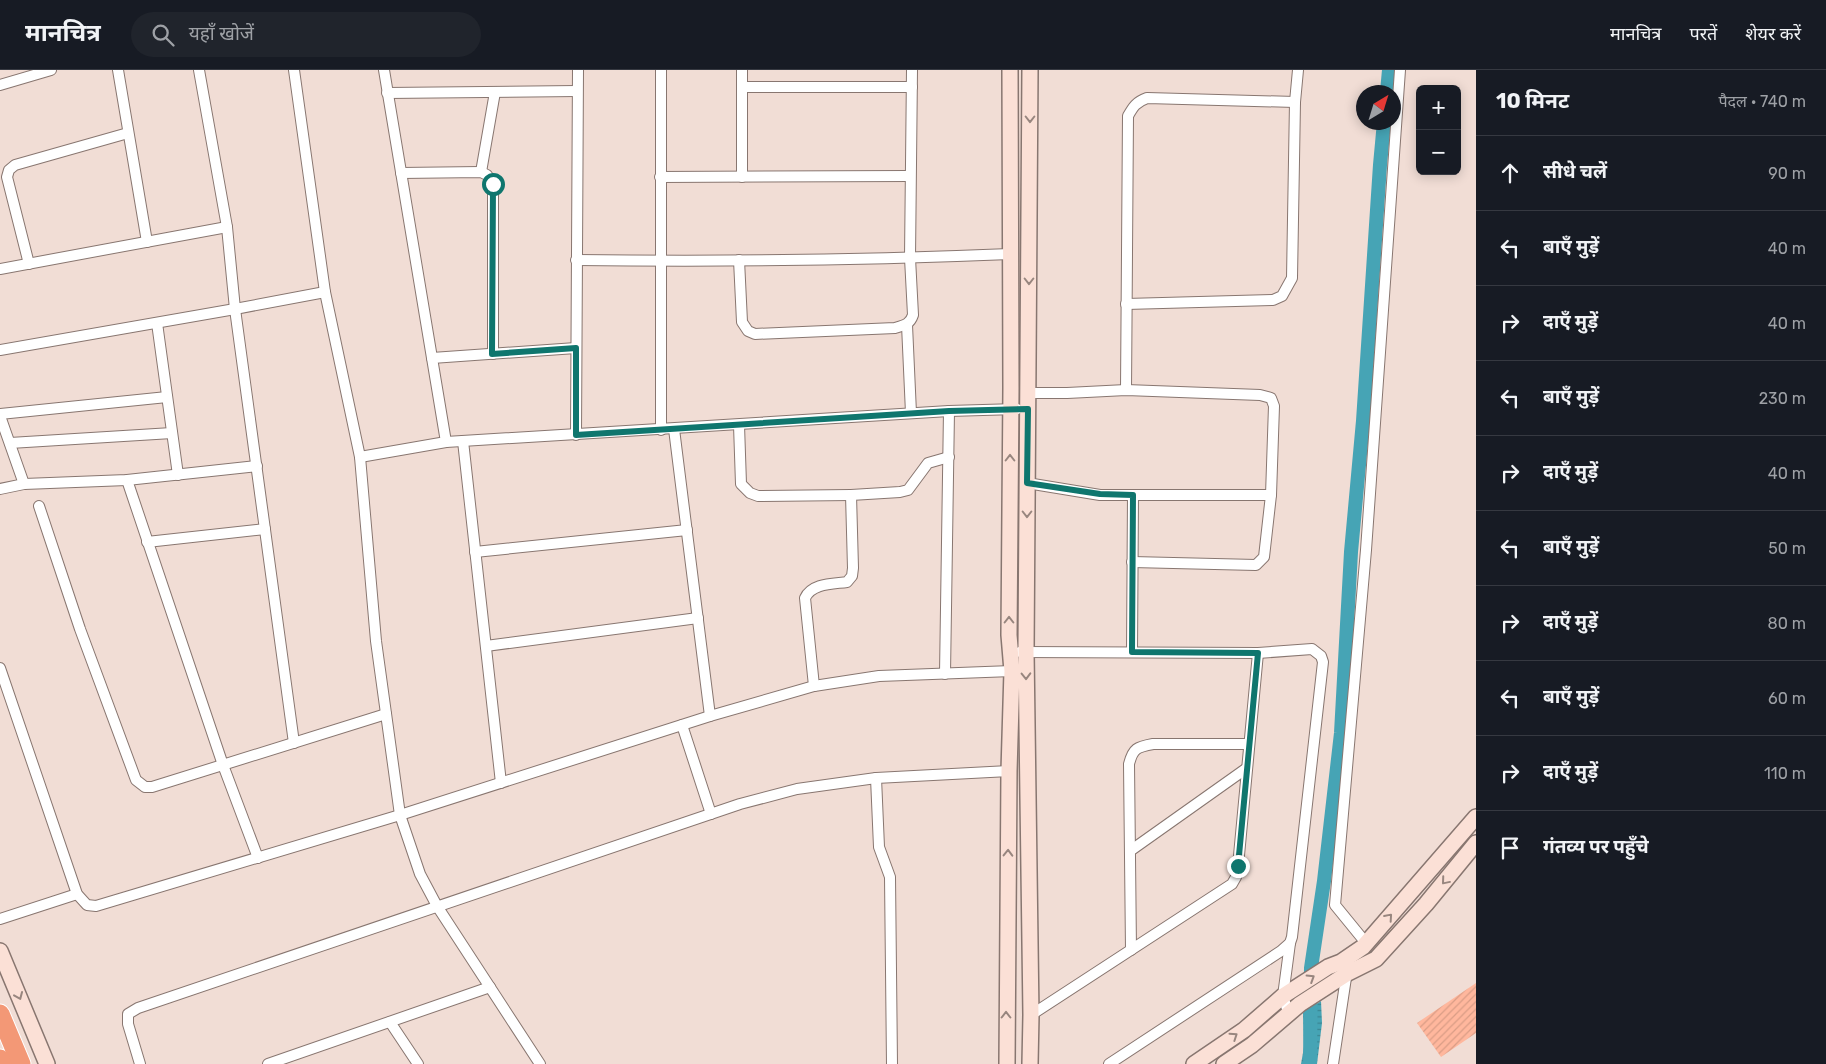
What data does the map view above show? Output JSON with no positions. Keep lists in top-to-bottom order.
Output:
{
  "north": "top right",
  "page": {
    "header": "मानचित्र",
    "search": "यहाँ खोजें",
    "nav": ["मानचित्र", "परतें", "शेयर करें"],
    "heading": ["10 मिनट", "पैदल · 740 m"],
    "map_buttons": ["+", "−"],
    "list": [
      ["सीधे चलें", "90 m"],
      ["बाएँ मुड़ें", "40 m"],
      ["दाएँ मुड़ें", "40 m"],
      ["बाएँ मुड़ें", "230 m"],
      ["दाएँ मुड़ें", "40 m"],
      ["बाएँ मुड़ें", "50 m"],
      ["दाएँ मुड़ें", "80 m"],
      ["बाएँ मुड़ें", "60 m"],
      ["दाएँ मुड़ें", "110 m"],
      "गंतव्य पर पहुँचे"
    ]
  }
}
